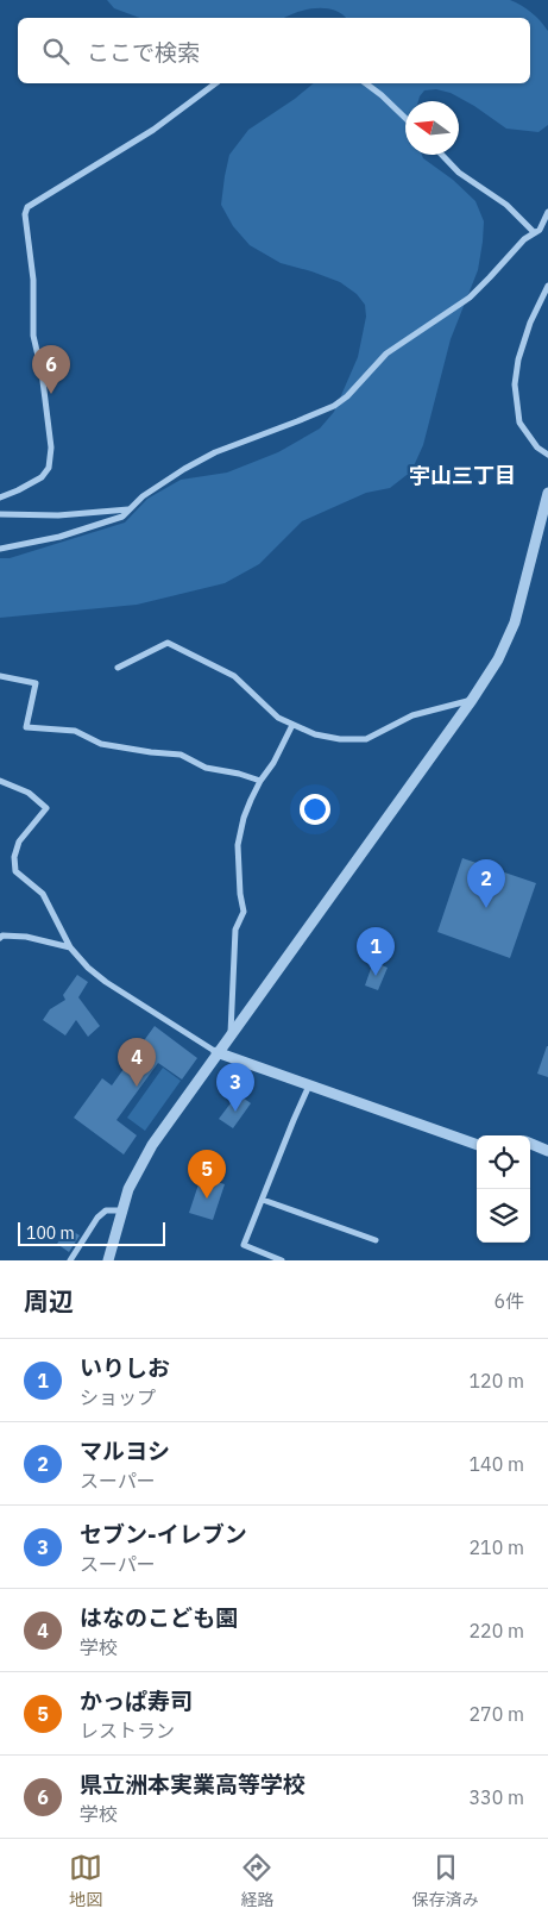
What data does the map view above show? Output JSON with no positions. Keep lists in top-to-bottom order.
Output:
{
  "districts": ["宇山三丁目"],
  "scale_bar": "100 m",
  "north": "left",
  "page": {
    "search": "ここで検索",
    "pins": [
      "6",
      "2",
      "1",
      "4",
      "3",
      "5"
    ],
    "scale": "100 m",
    "heading": ["周辺", "6件"],
    "list": [
      {
        "mark": "1",
        "name": "いりしお",
        "note": "ショップ",
        "value": "120 m"
      },
      {
        "mark": "2",
        "name": "マルヨシ",
        "note": "スーパー",
        "value": "140 m"
      },
      {
        "mark": "3",
        "name": "セブン-イレブン",
        "note": "スーパー",
        "value": "210 m"
      },
      {
        "mark": "4",
        "name": "はなのこども園",
        "note": "学校",
        "value": "220 m"
      },
      {
        "mark": "5",
        "name": "かっぱ寿司",
        "note": "レストラン",
        "value": "270 m"
      },
      {
        "mark": "6",
        "name": "県立洲本実業高等学校",
        "note": "学校",
        "value": "330 m"
      }
    ],
    "nav": ["地図", "経路", "保存済み"]
  }
}
